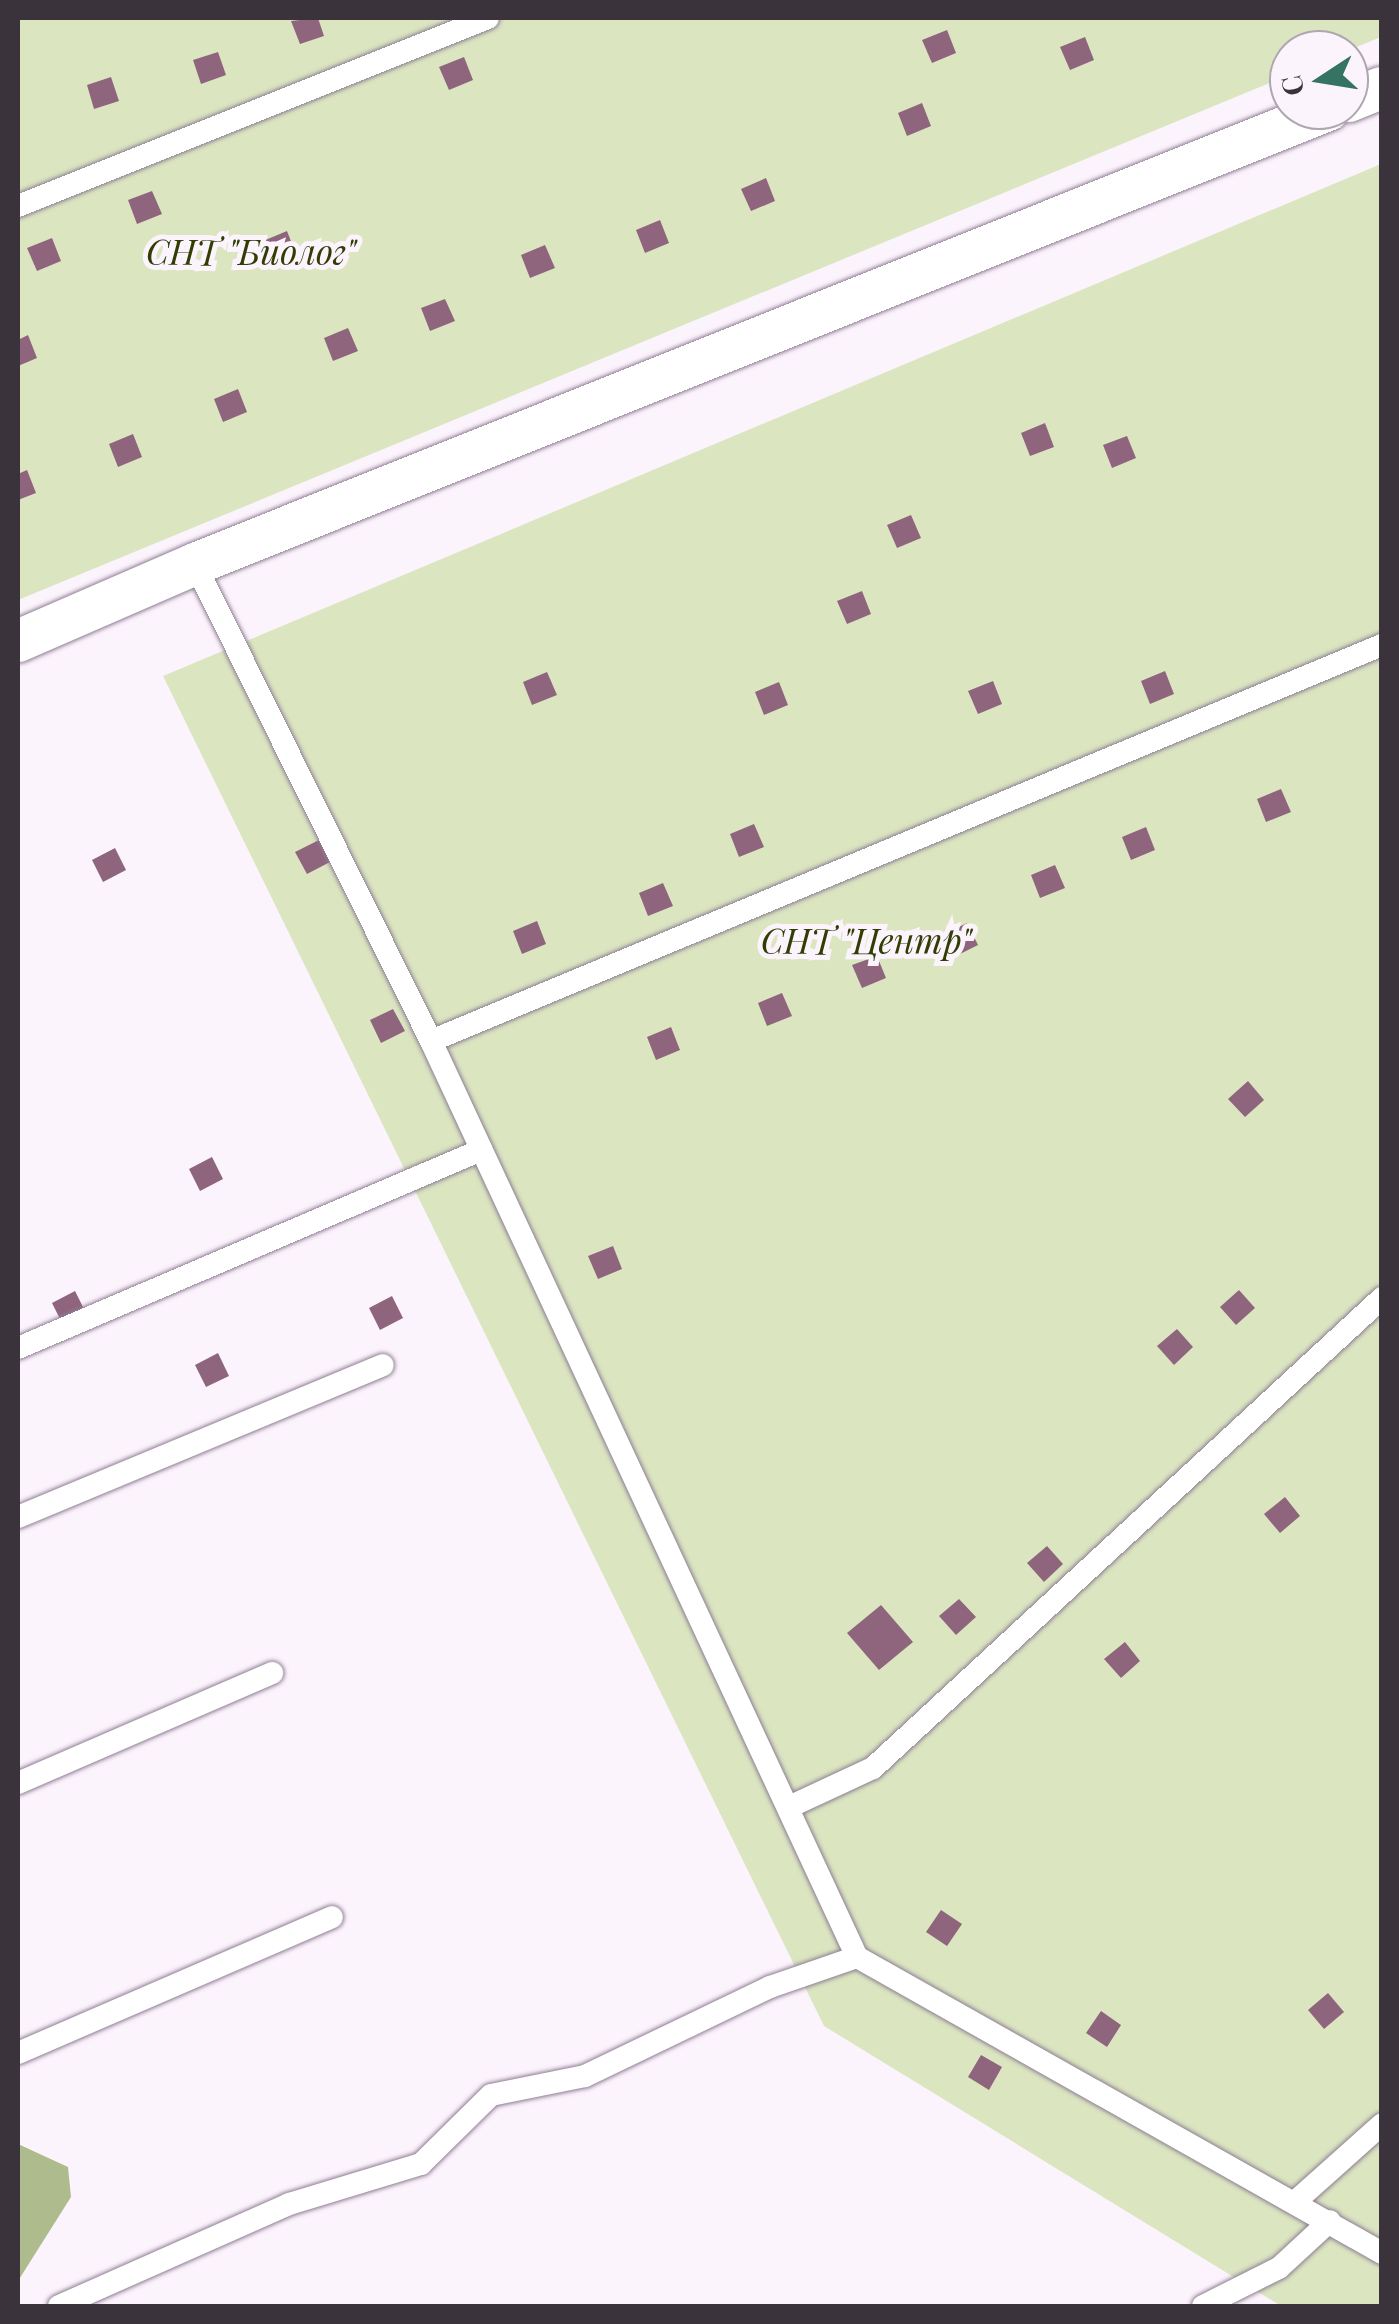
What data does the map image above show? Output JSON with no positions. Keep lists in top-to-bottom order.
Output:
{
  "parks": ["СНТ \"Биолог\"", "СНТ \"Центр\""],
  "north": "left"
}
